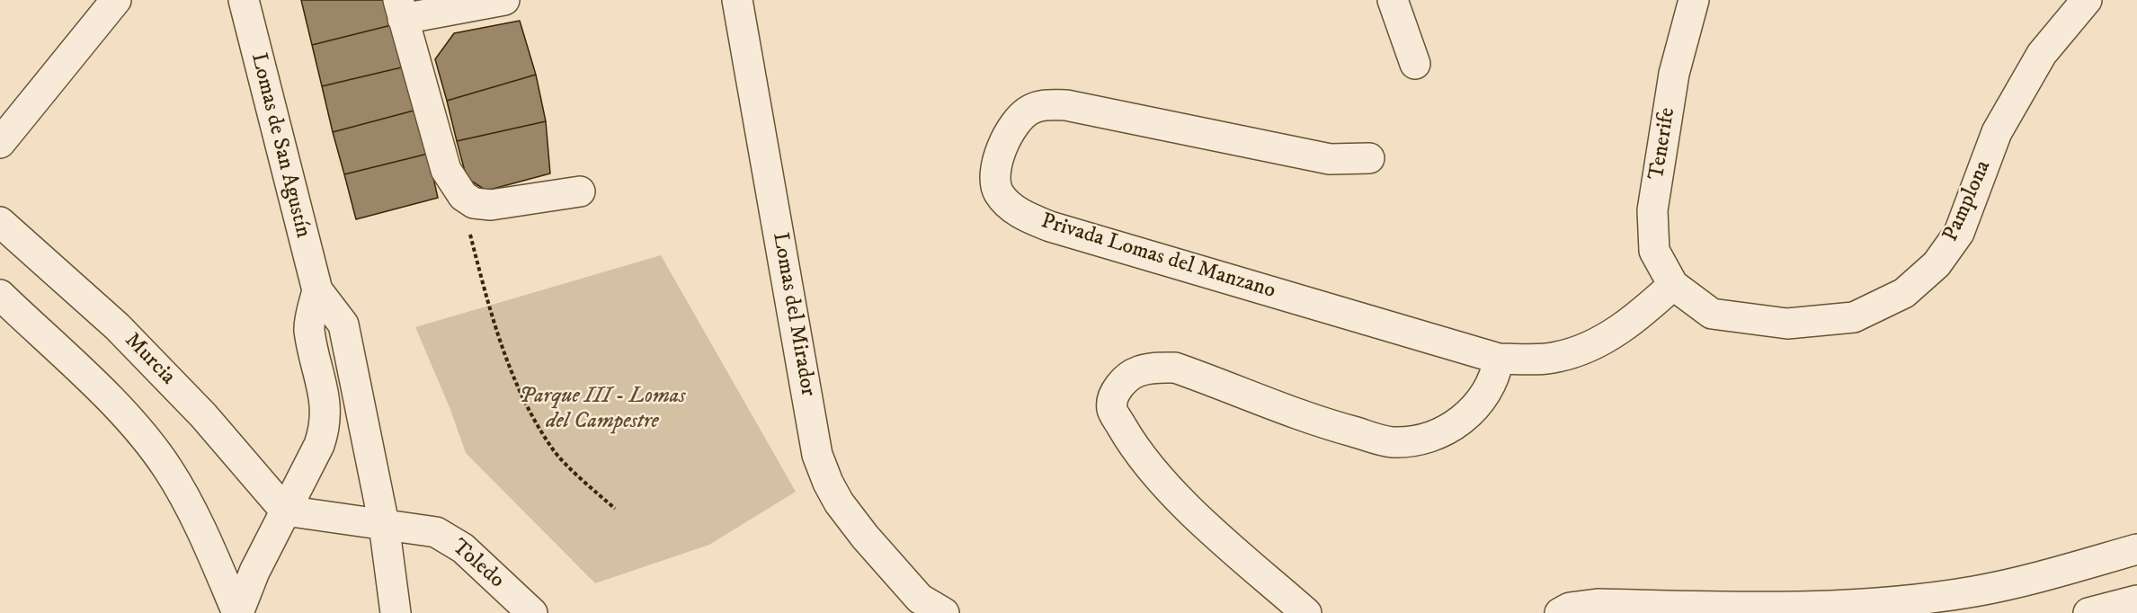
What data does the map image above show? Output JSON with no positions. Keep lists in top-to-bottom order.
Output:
{
  "streets": {
    "street": [
      "Tenerife",
      "Lomas de San Agustín",
      "Pamplona",
      "Privada Lomas del Manzano",
      "Lomas del Mirador",
      "Murcia",
      "Toledo"
    ]
  },
  "crossings": [
    ["Tenerife", "Pamplona"],
    ["Lomas de San Agustín", "Murcia"],
    ["Lomas de San Agustín", "Toledo"],
    ["Murcia", "Toledo"]
  ],
  "parks": ["Parque III - Lomas del Campestre"]
}
